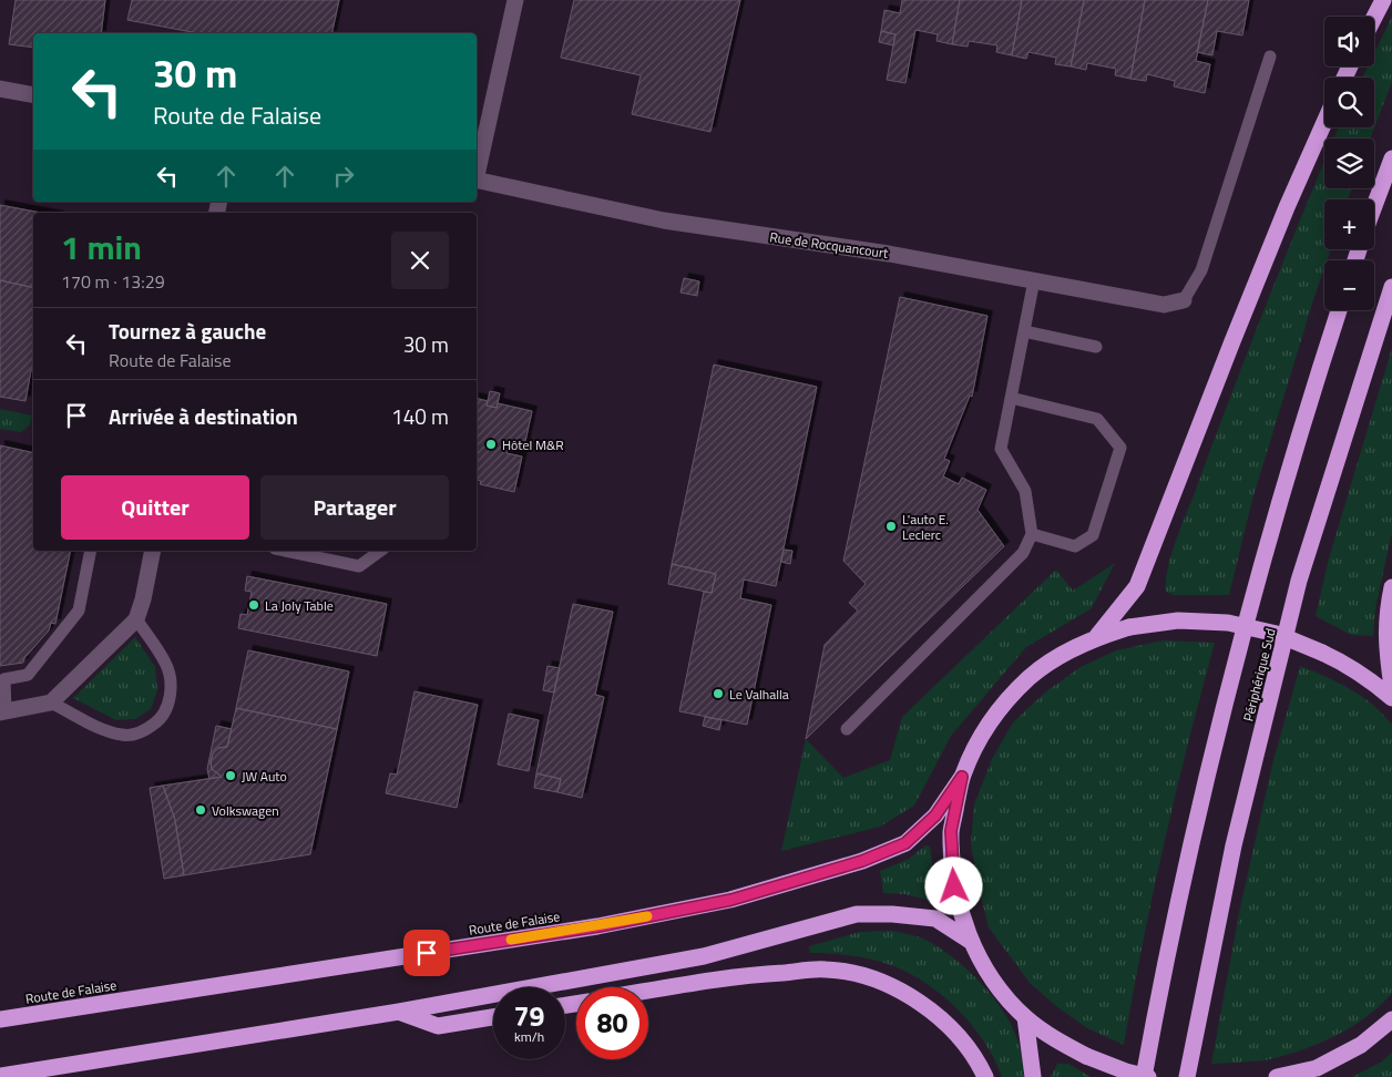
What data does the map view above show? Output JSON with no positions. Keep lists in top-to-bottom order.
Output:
{
  "streets": {
    "highway": ["Périphérique Sud", "Route de Falaise"],
    "street": ["Rue de Rocquancourt"]
  },
  "places": [
    "Hôtel M&R",
    "L'auto E. Leclerc",
    "La Joly Table",
    "Le Valhalla",
    "JW Auto",
    "Volkswagen"
  ],
  "page": {
    "map_buttons": ["+", "−"],
    "turn": ["30 m", "Route de Falaise"],
    "heading": ["1 min", "170 m · 13:29"],
    "list": [
      {
        "name": "Tournez à gauche",
        "note": "Route de Falaise",
        "value": "30 m"
      },
      {
        "name": "Arrivée à destination",
        "value": "140 m"
      }
    ],
    "buttons": ["Quitter", "Partager"],
    "speed": "79 km/h",
    "limit": "80"
  }
}
